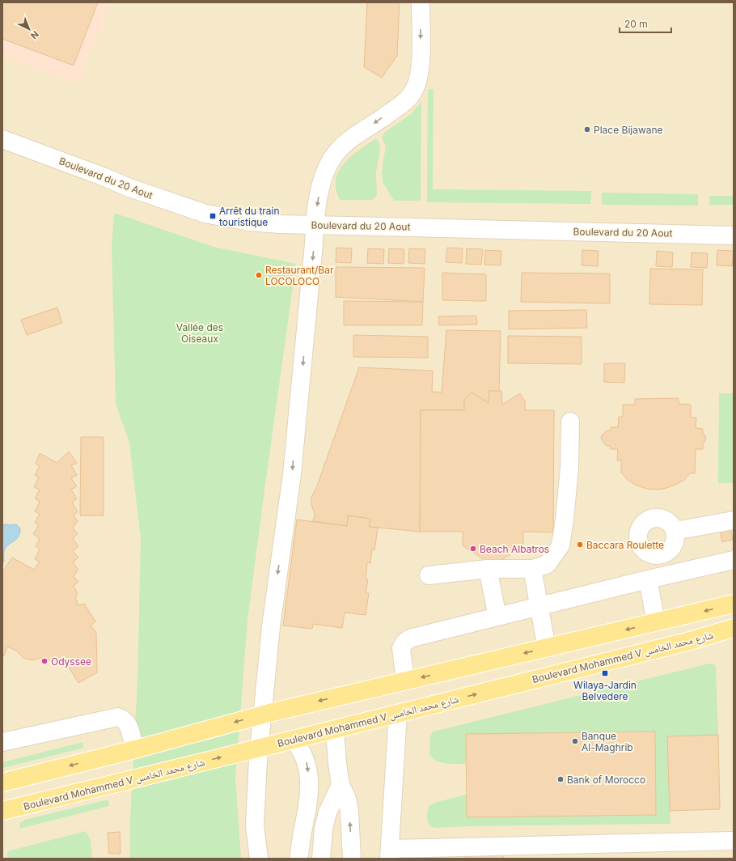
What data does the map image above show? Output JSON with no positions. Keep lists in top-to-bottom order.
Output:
{
  "streets": {
    "main road": ["Boulevard Mohammed V شارع محمد الخامس"],
    "street": ["Boulevard du 20 Aout"]
  },
  "parks": ["Vallée des Oiseaux"],
  "places": {
    "other": [
      "Place Bijawane",
      "Restaurant/Bar LOCOLOCO",
      "Baccara Roulette",
      "Beach Albatros",
      "Odyssee",
      "Banque Al-Maghrib",
      "Bank of Morocco"
    ],
    "transit": ["Arrêt du train touristique", "Wilaya-Jardin Belvedere"]
  },
  "scale_bar": "20 m",
  "north": "bottom right"
}
